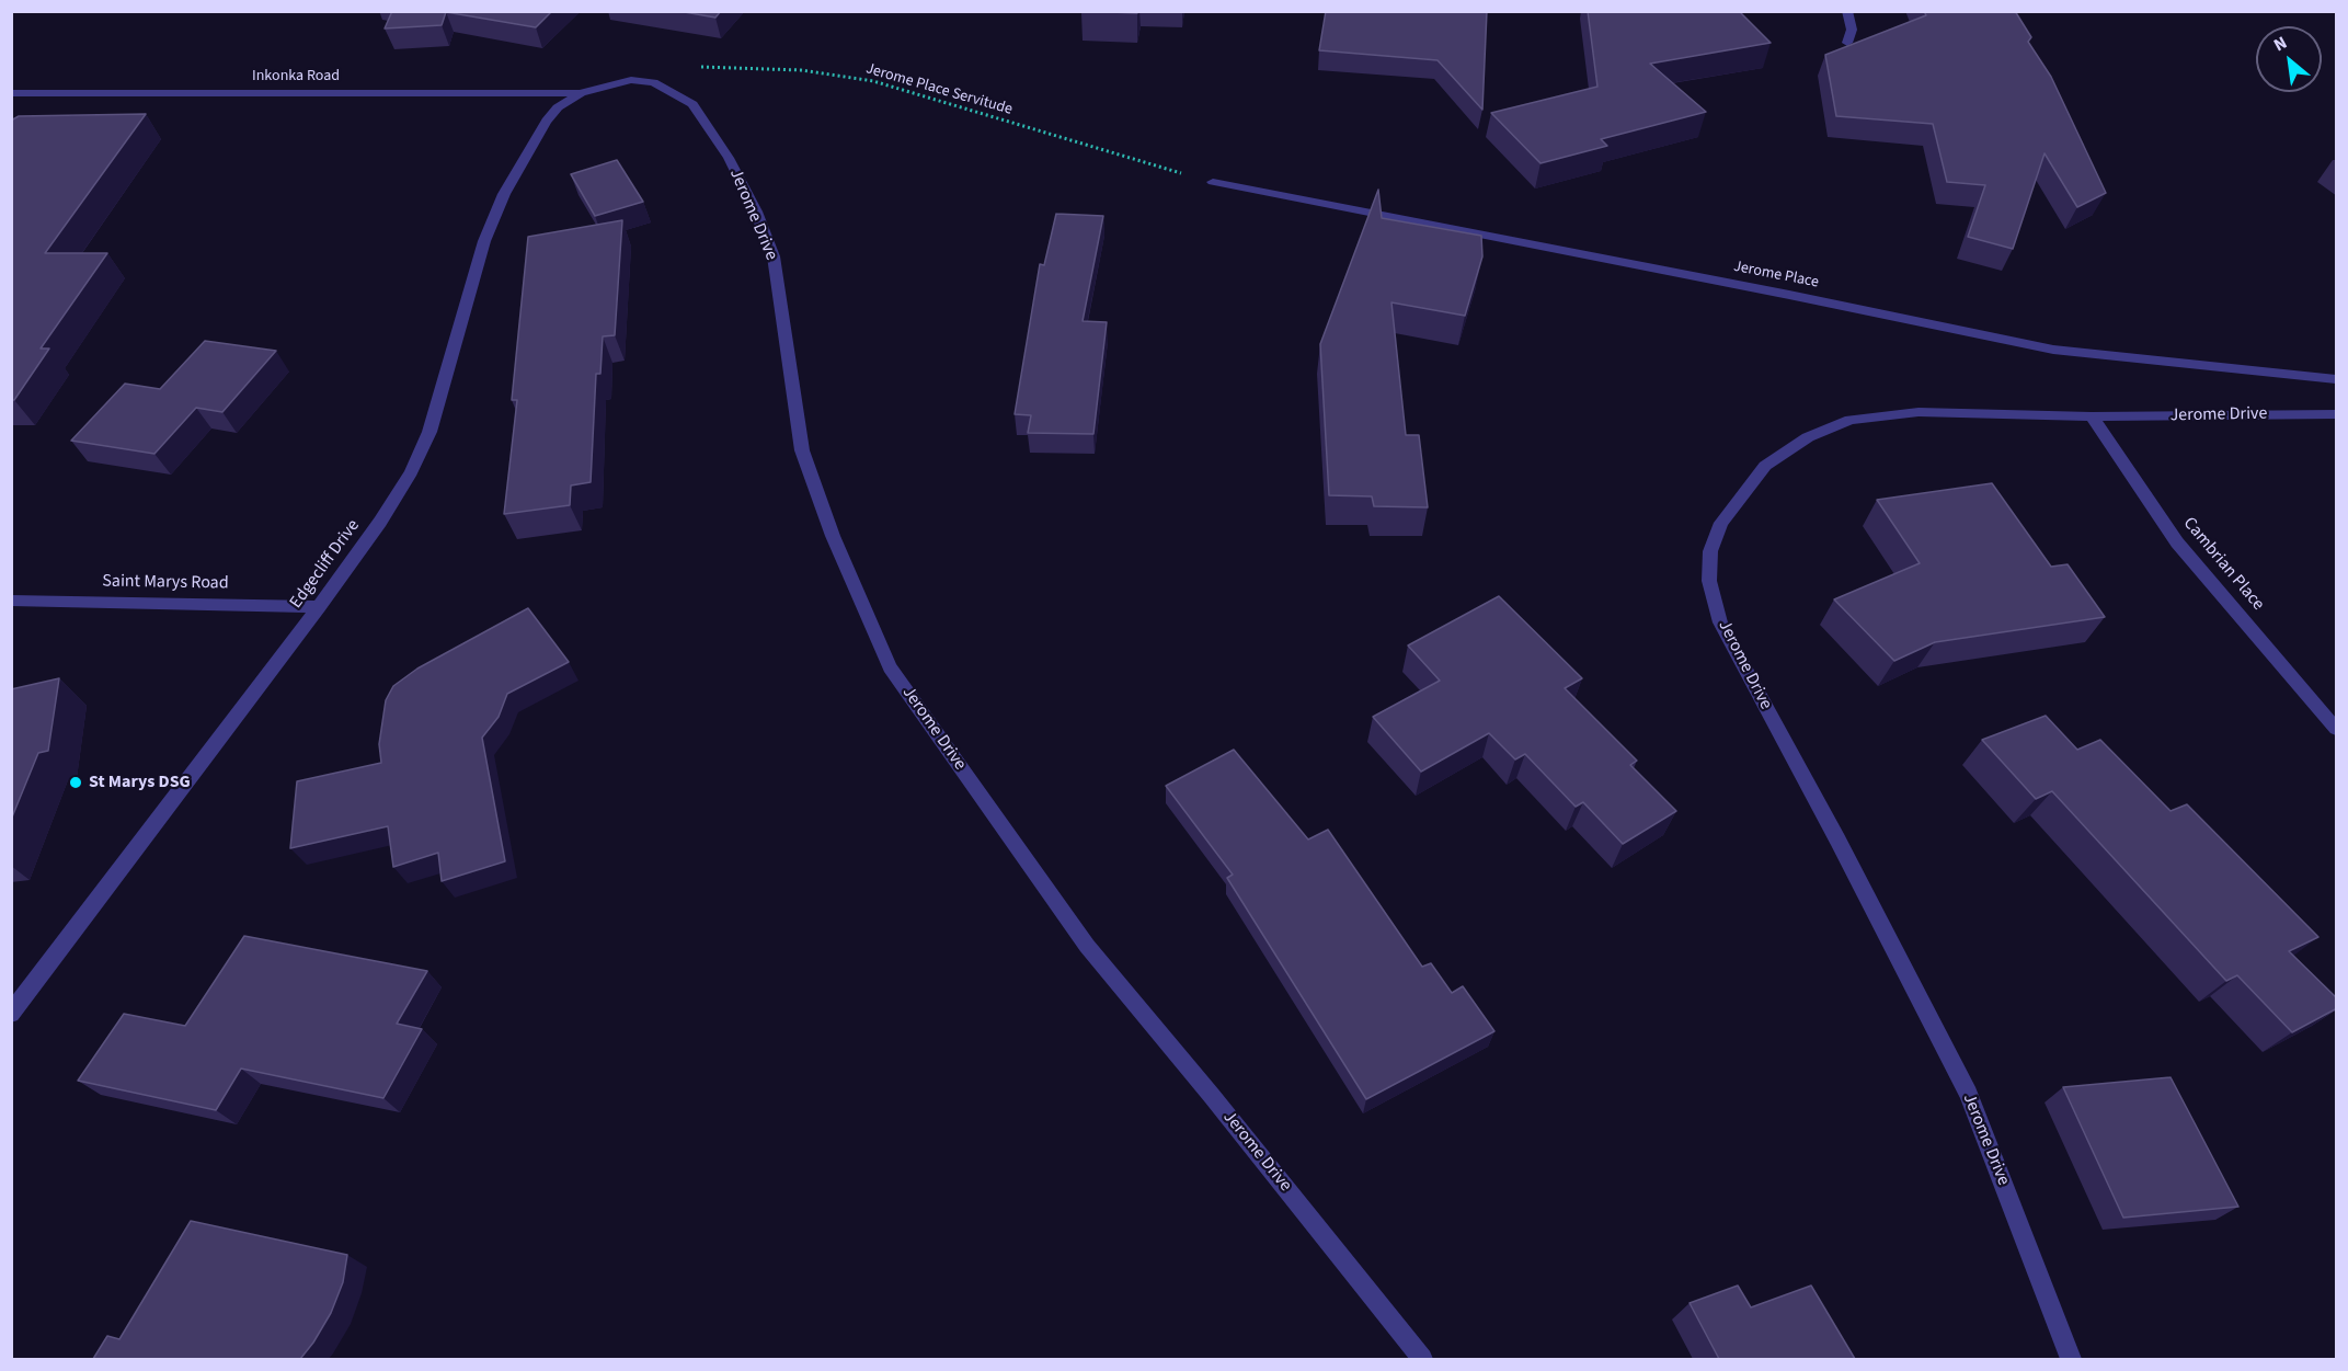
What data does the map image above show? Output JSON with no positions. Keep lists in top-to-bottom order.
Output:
{
  "streets": {
    "street": [
      "Inkonka Road",
      "Jerome Drive",
      "Jerome Place",
      "Edgecliff Drive",
      "Cambrian Place",
      "Saint Marys Road"
    ],
    "path": ["Jerome Place Servitude"]
  },
  "crossings": [
    ["Inkonka Road", "Edgecliff Drive"],
    ["Jerome Place Servitude", "Jerome Drive"],
    ["Jerome Place Servitude", "Jerome Place"],
    ["Jerome Drive", "Cambrian Place"],
    ["Edgecliff Drive", "Saint Marys Road"]
  ],
  "places": ["St Marys DSG"],
  "north": "top left"
}
